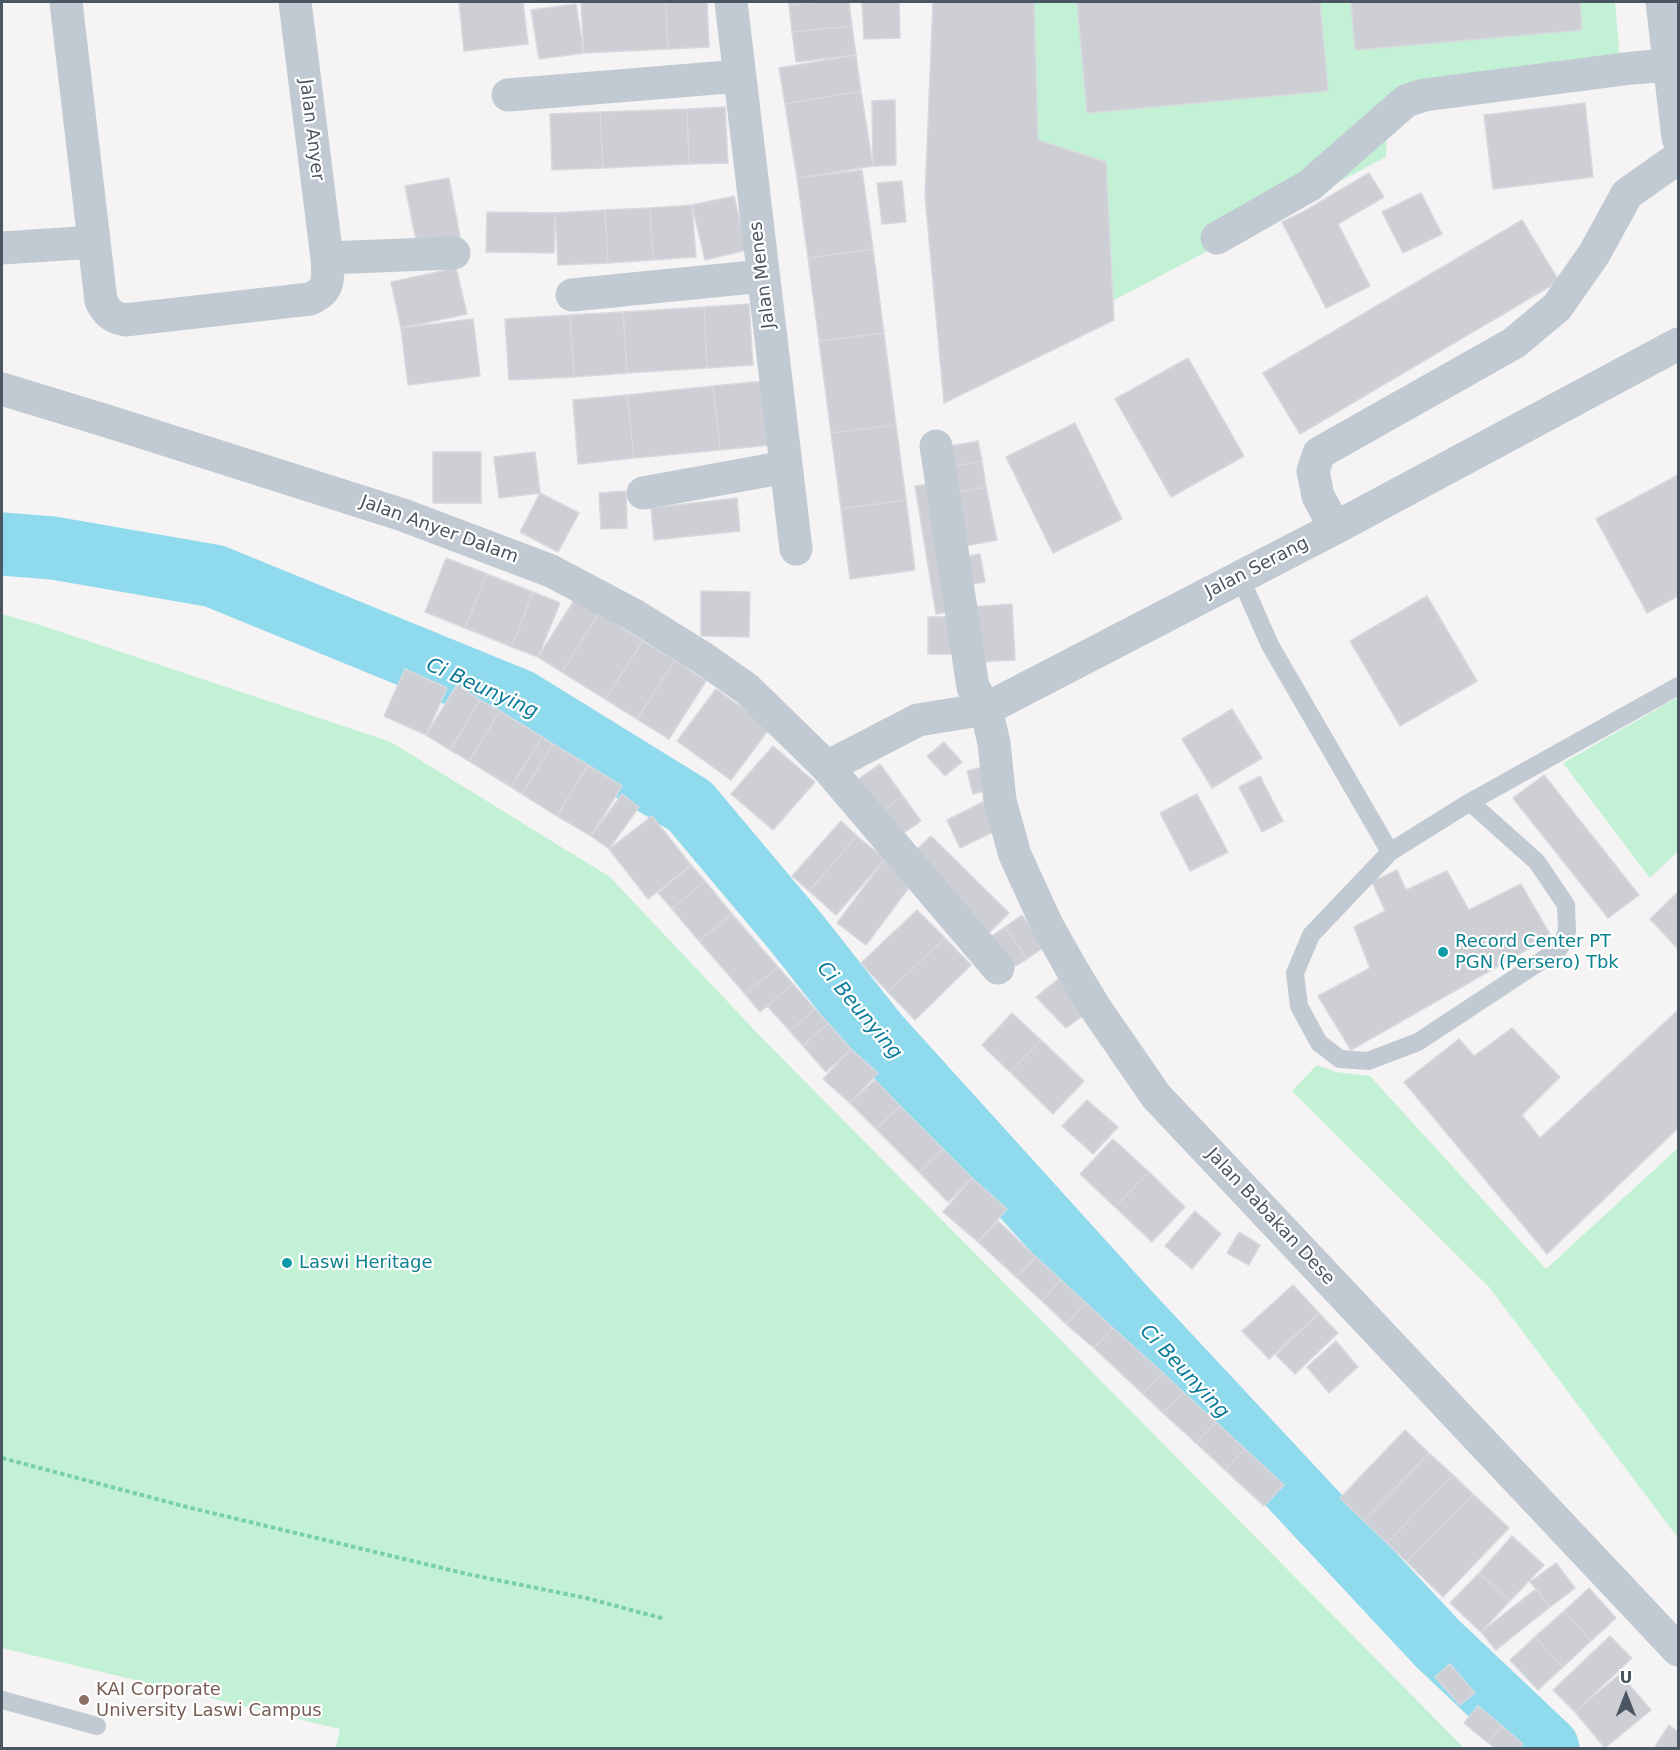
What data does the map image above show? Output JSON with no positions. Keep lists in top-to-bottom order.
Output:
{
  "streets": {
    "street": [
      "Jalan Anyer",
      "Jalan Menes",
      "Jalan Anyer Dalam",
      "Jalan Serang",
      "Jalan Babakan Dese"
    ]
  },
  "crossings": [
    ["Jalan Anyer Dalam", "Jalan Serang"],
    ["Jalan Serang", "Jalan Babakan Dese"]
  ],
  "water": ["Ci Beunying"],
  "places": ["Record Center PT PGN (Persero) Tbk", "Laswi Heritage", "KAI Corporate University Laswi Campus"],
  "north": "top"
}
